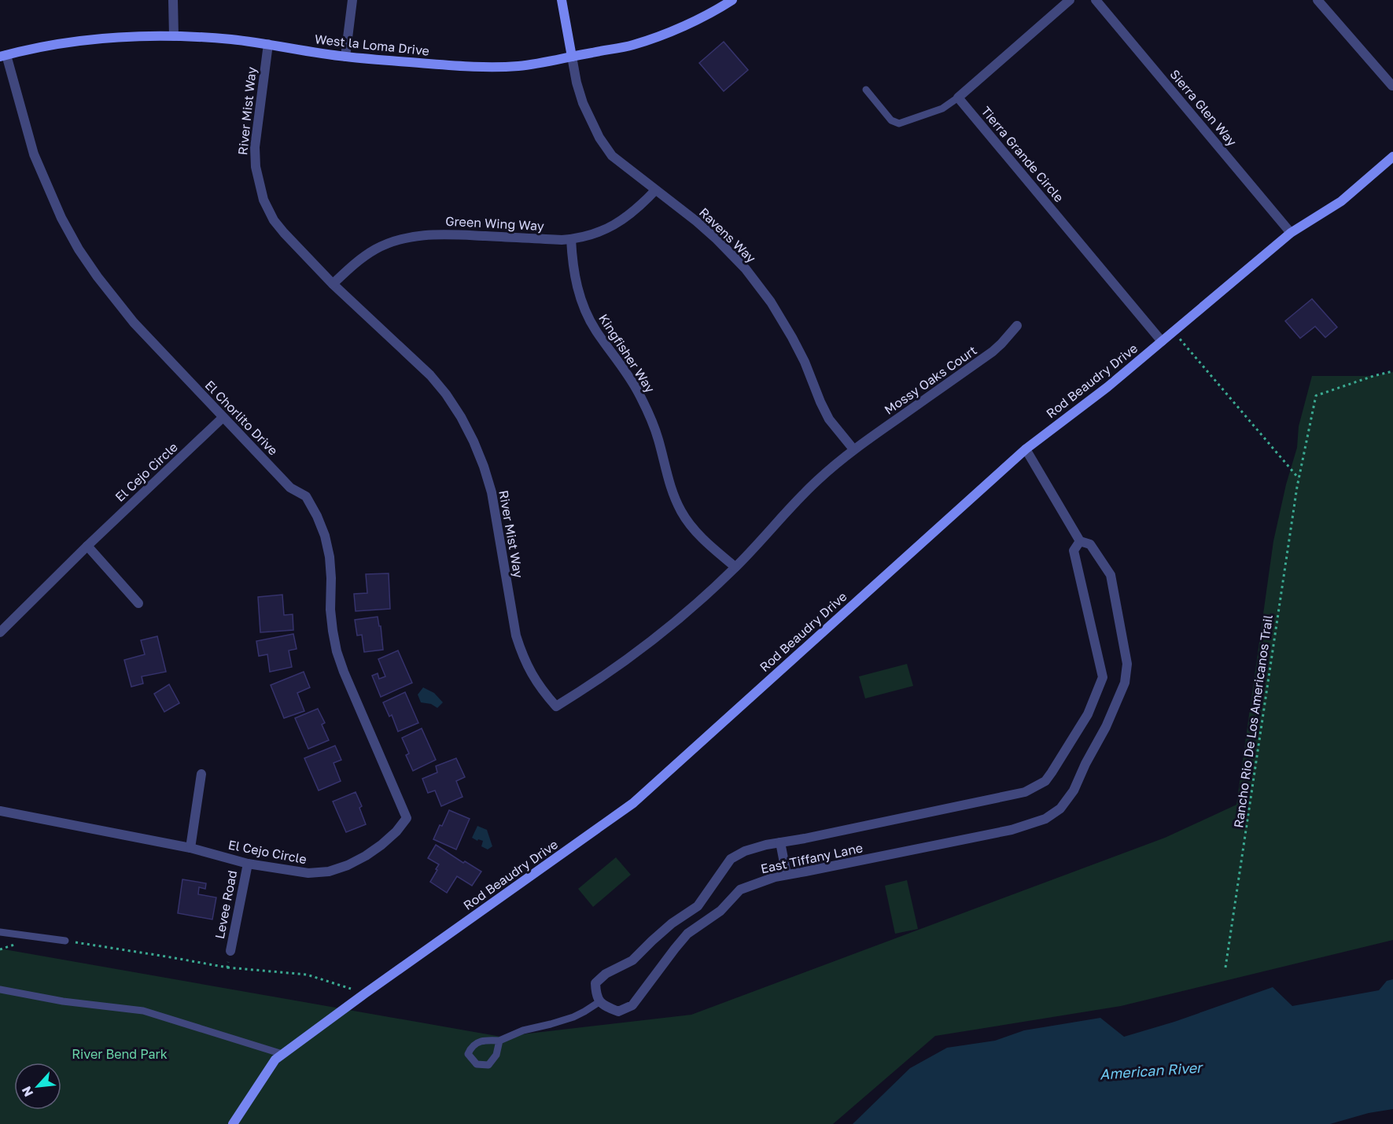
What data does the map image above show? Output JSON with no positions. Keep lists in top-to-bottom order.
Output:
{
  "streets": {
    "street": [
      "West la Loma Drive",
      "Sierra Glen Way",
      "River Mist Way",
      "Tierra Grande Circle",
      "Green Wing Way",
      "Ravens Way",
      "Kingfisher Way",
      "Mossy Oaks Court",
      "Rod Beaudry Drive",
      "El Chorlito Drive",
      "El Cejo Circle",
      "East Tiffany Lane",
      "Levee Road"
    ],
    "path": ["Rancho Rio De Los Americanos Trail"]
  },
  "crossings": [
    ["West la Loma Drive", "River Mist Way"],
    ["West la Loma Drive", "Ravens Way"],
    ["West la Loma Drive", "El Chorlito Drive"],
    ["Sierra Glen Way", "Rod Beaudry Drive"],
    ["River Mist Way", "Green Wing Way"],
    ["River Mist Way", "Ravens Way"],
    ["River Mist Way", "Kingfisher Way"],
    ["River Mist Way", "Mossy Oaks Court"],
    ["Tierra Grande Circle", "Rod Beaudry Drive"],
    ["Green Wing Way", "Ravens Way"],
    ["Green Wing Way", "Kingfisher Way"],
    ["Ravens Way", "Mossy Oaks Court"],
    ["Rod Beaudry Drive", "East Tiffany Lane"],
    ["El Chorlito Drive", "El Cejo Circle"],
    ["El Cejo Circle", "Levee Road"]
  ],
  "water": ["American River"],
  "parks": ["River Bend Park"],
  "north": "bottom left"
}
